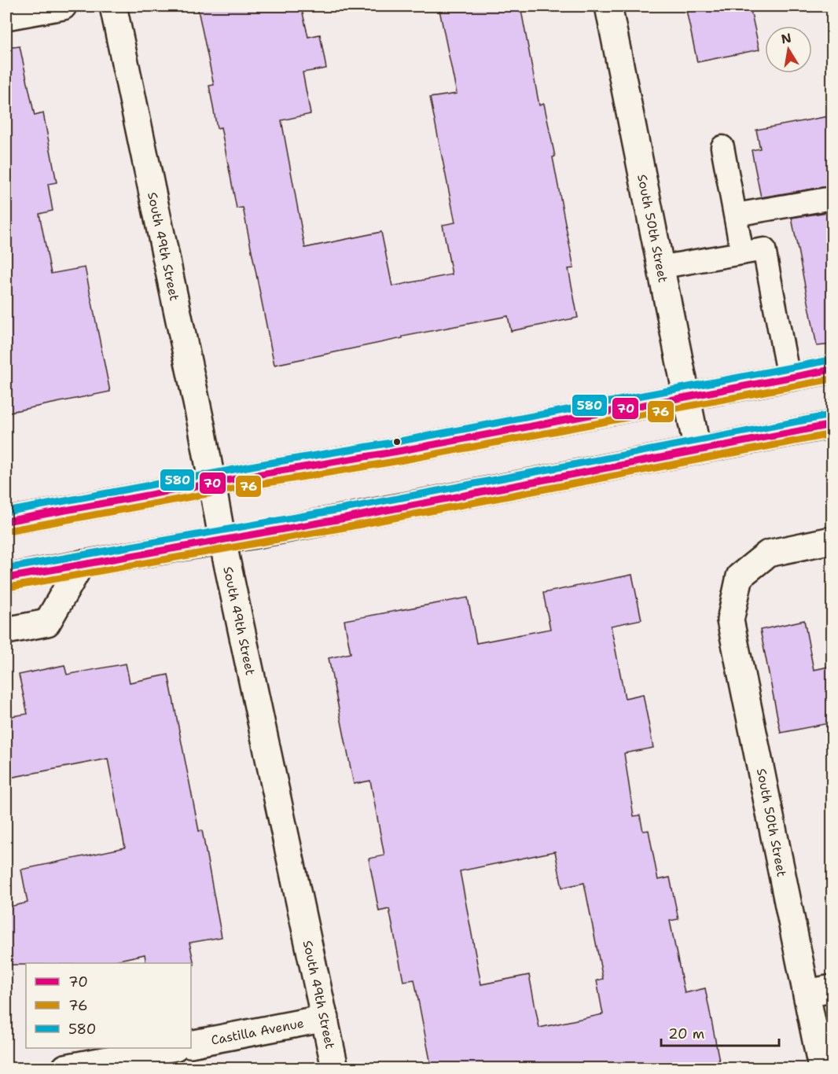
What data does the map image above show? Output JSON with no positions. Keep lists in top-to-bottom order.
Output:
{
  "streets": {
    "street": ["South 50th Street", "South 49th Street", "Castilla Avenue"]
  },
  "crossings": [
    ["South 49th Street", "Castilla Avenue"]
  ],
  "lines": ["transit line 580", "transit line 70", "transit line 76"],
  "legend": ["70", "76", "580"],
  "scale_bar": "20 m",
  "north": "top"
}
